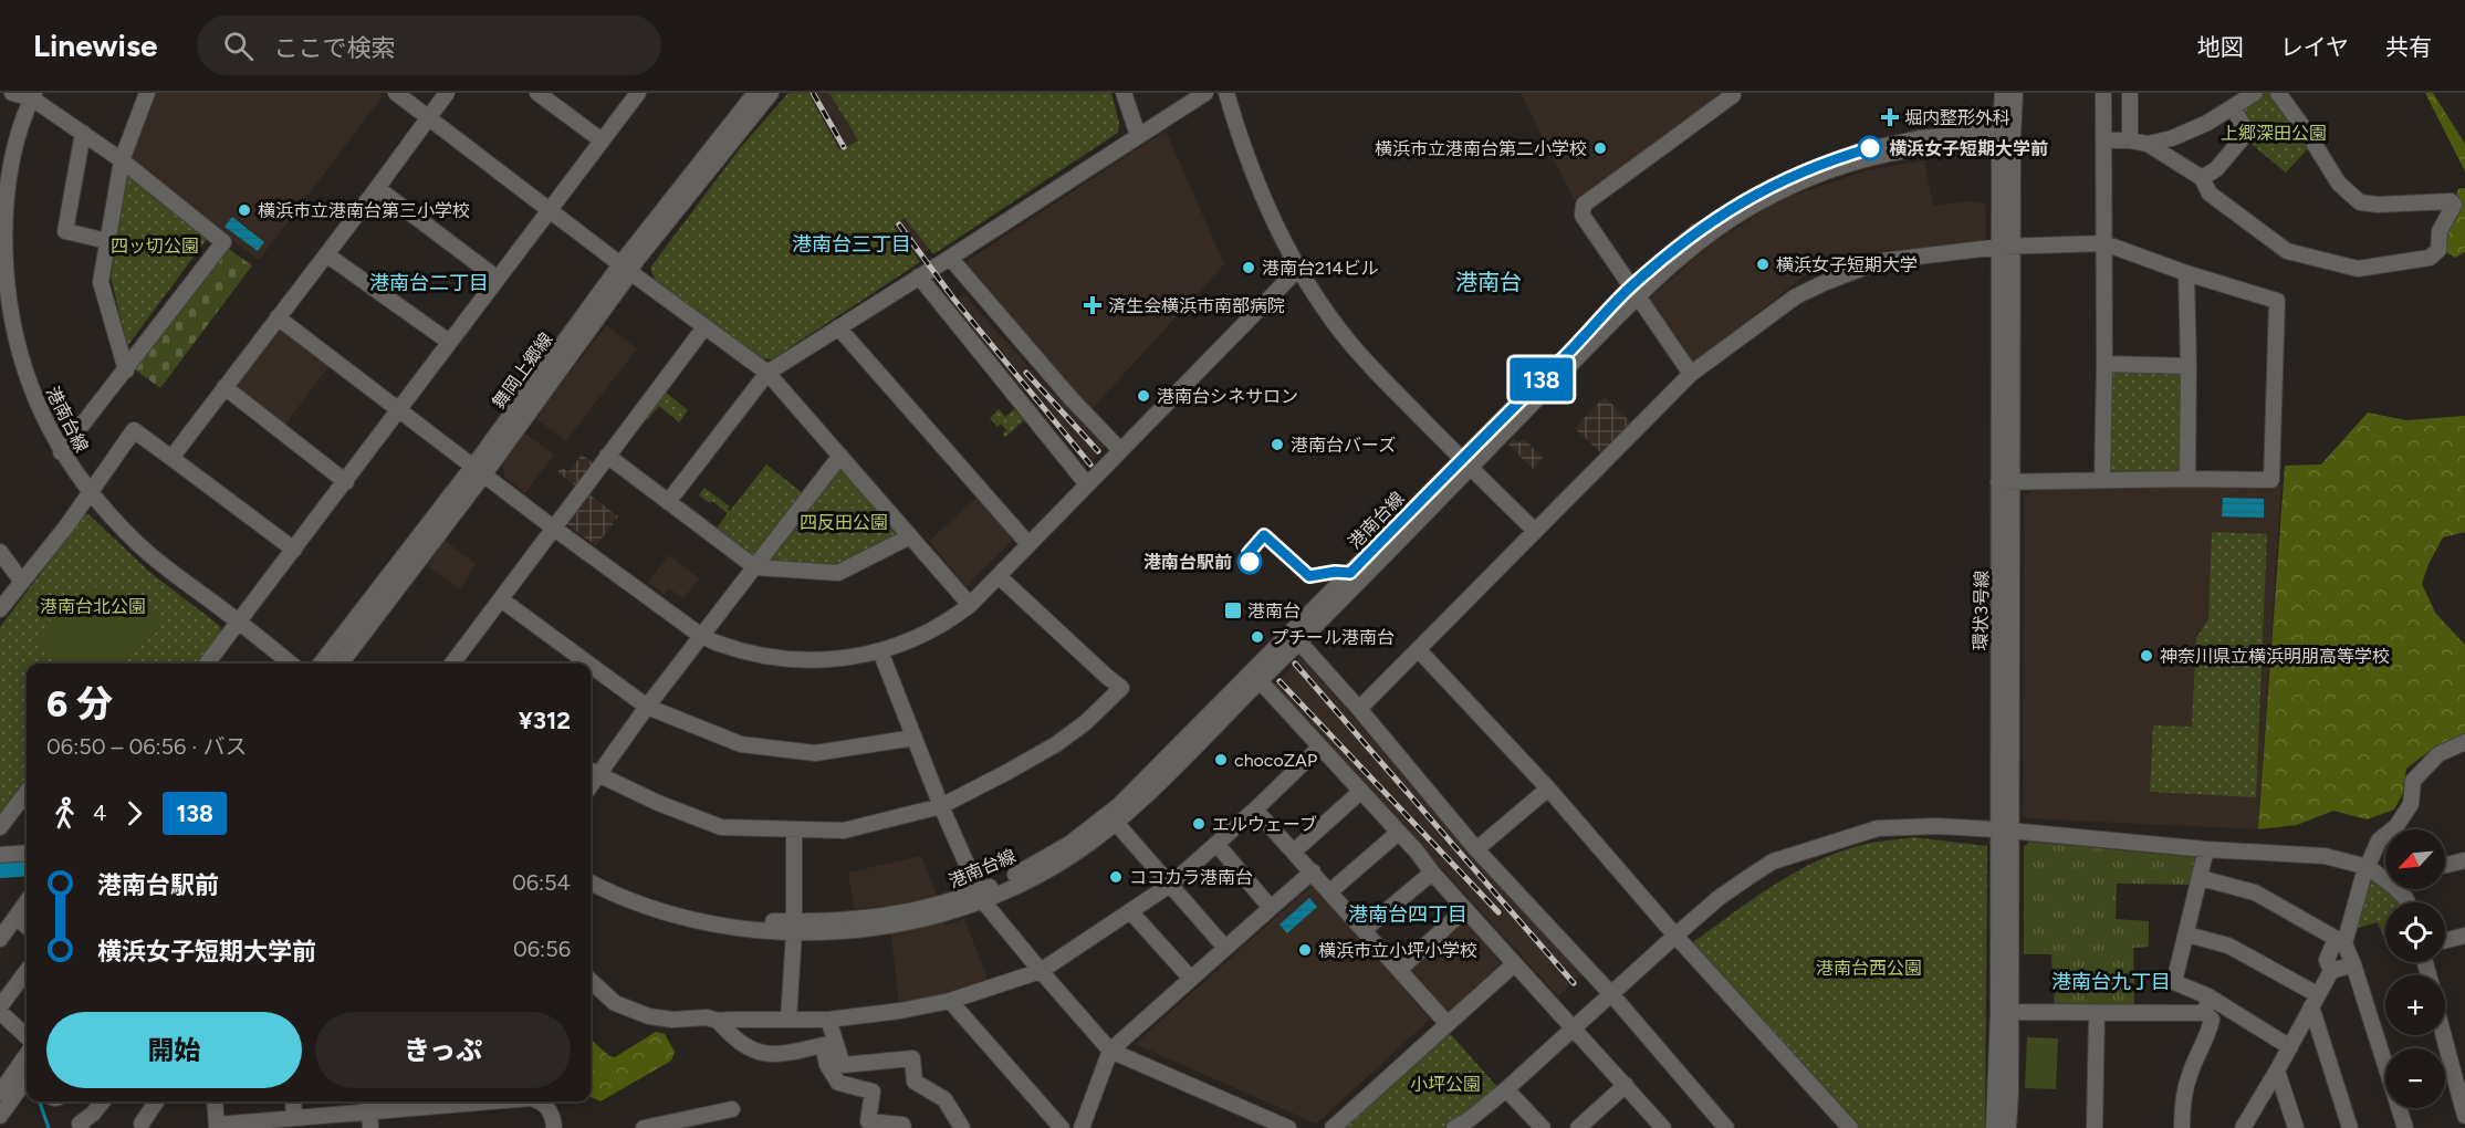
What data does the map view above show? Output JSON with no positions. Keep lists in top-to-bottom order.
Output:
{
  "streets": {
    "street": ["舞岡上郷線", "港南台線", "環状3号線"]
  },
  "crossings": [
    ["港南台線", "環状3号線"]
  ],
  "districts": [
    "港南台三丁目",
    "港南台",
    "港南台二丁目",
    "港南台四丁目",
    "港南台九丁目"
  ],
  "parks": [
    "上郷深田公園",
    "四ッ切公園",
    "四反田公園",
    "港南台北公園",
    "港南台西公園",
    "小坪公園"
  ],
  "places": {
    "health": ["堀内整形外科", "済生会横浜市南部病院"],
    "other": [
      "横浜市立港南台第二小学校",
      "横浜女子短期大学前",
      "横浜市立港南台第三小学校",
      "横浜女子短期大学",
      "港南台214ビル",
      "港南台シネサロン",
      "港南台バーズ",
      "港南台駅前",
      "プチール港南台",
      "神奈川県立横浜明朋高等学校",
      "chocoZAP",
      "エルウェーブ",
      "ココカラ港南台",
      "横浜市立小坪小学校"
    ],
    "transit": ["港南台"]
  },
  "lines": ["bus line 138"],
  "north": "bottom left",
  "page": {
    "header": "Linewise",
    "search": "ここで検索",
    "nav": ["地図", "レイヤ", "共有"],
    "on_map": "138",
    "heading": ["6 分", "06:50 – 06:56 · バス", "¥312"],
    "legs": ["4", "138"],
    "map_buttons": ["+", "−"],
    "list": [
      {
        "name": "港南台駅前",
        "value": "06:54"
      },
      {
        "name": "横浜女子短期大学前",
        "value": "06:56"
      }
    ],
    "buttons": ["開始", "きっぷ"]
  }
}
